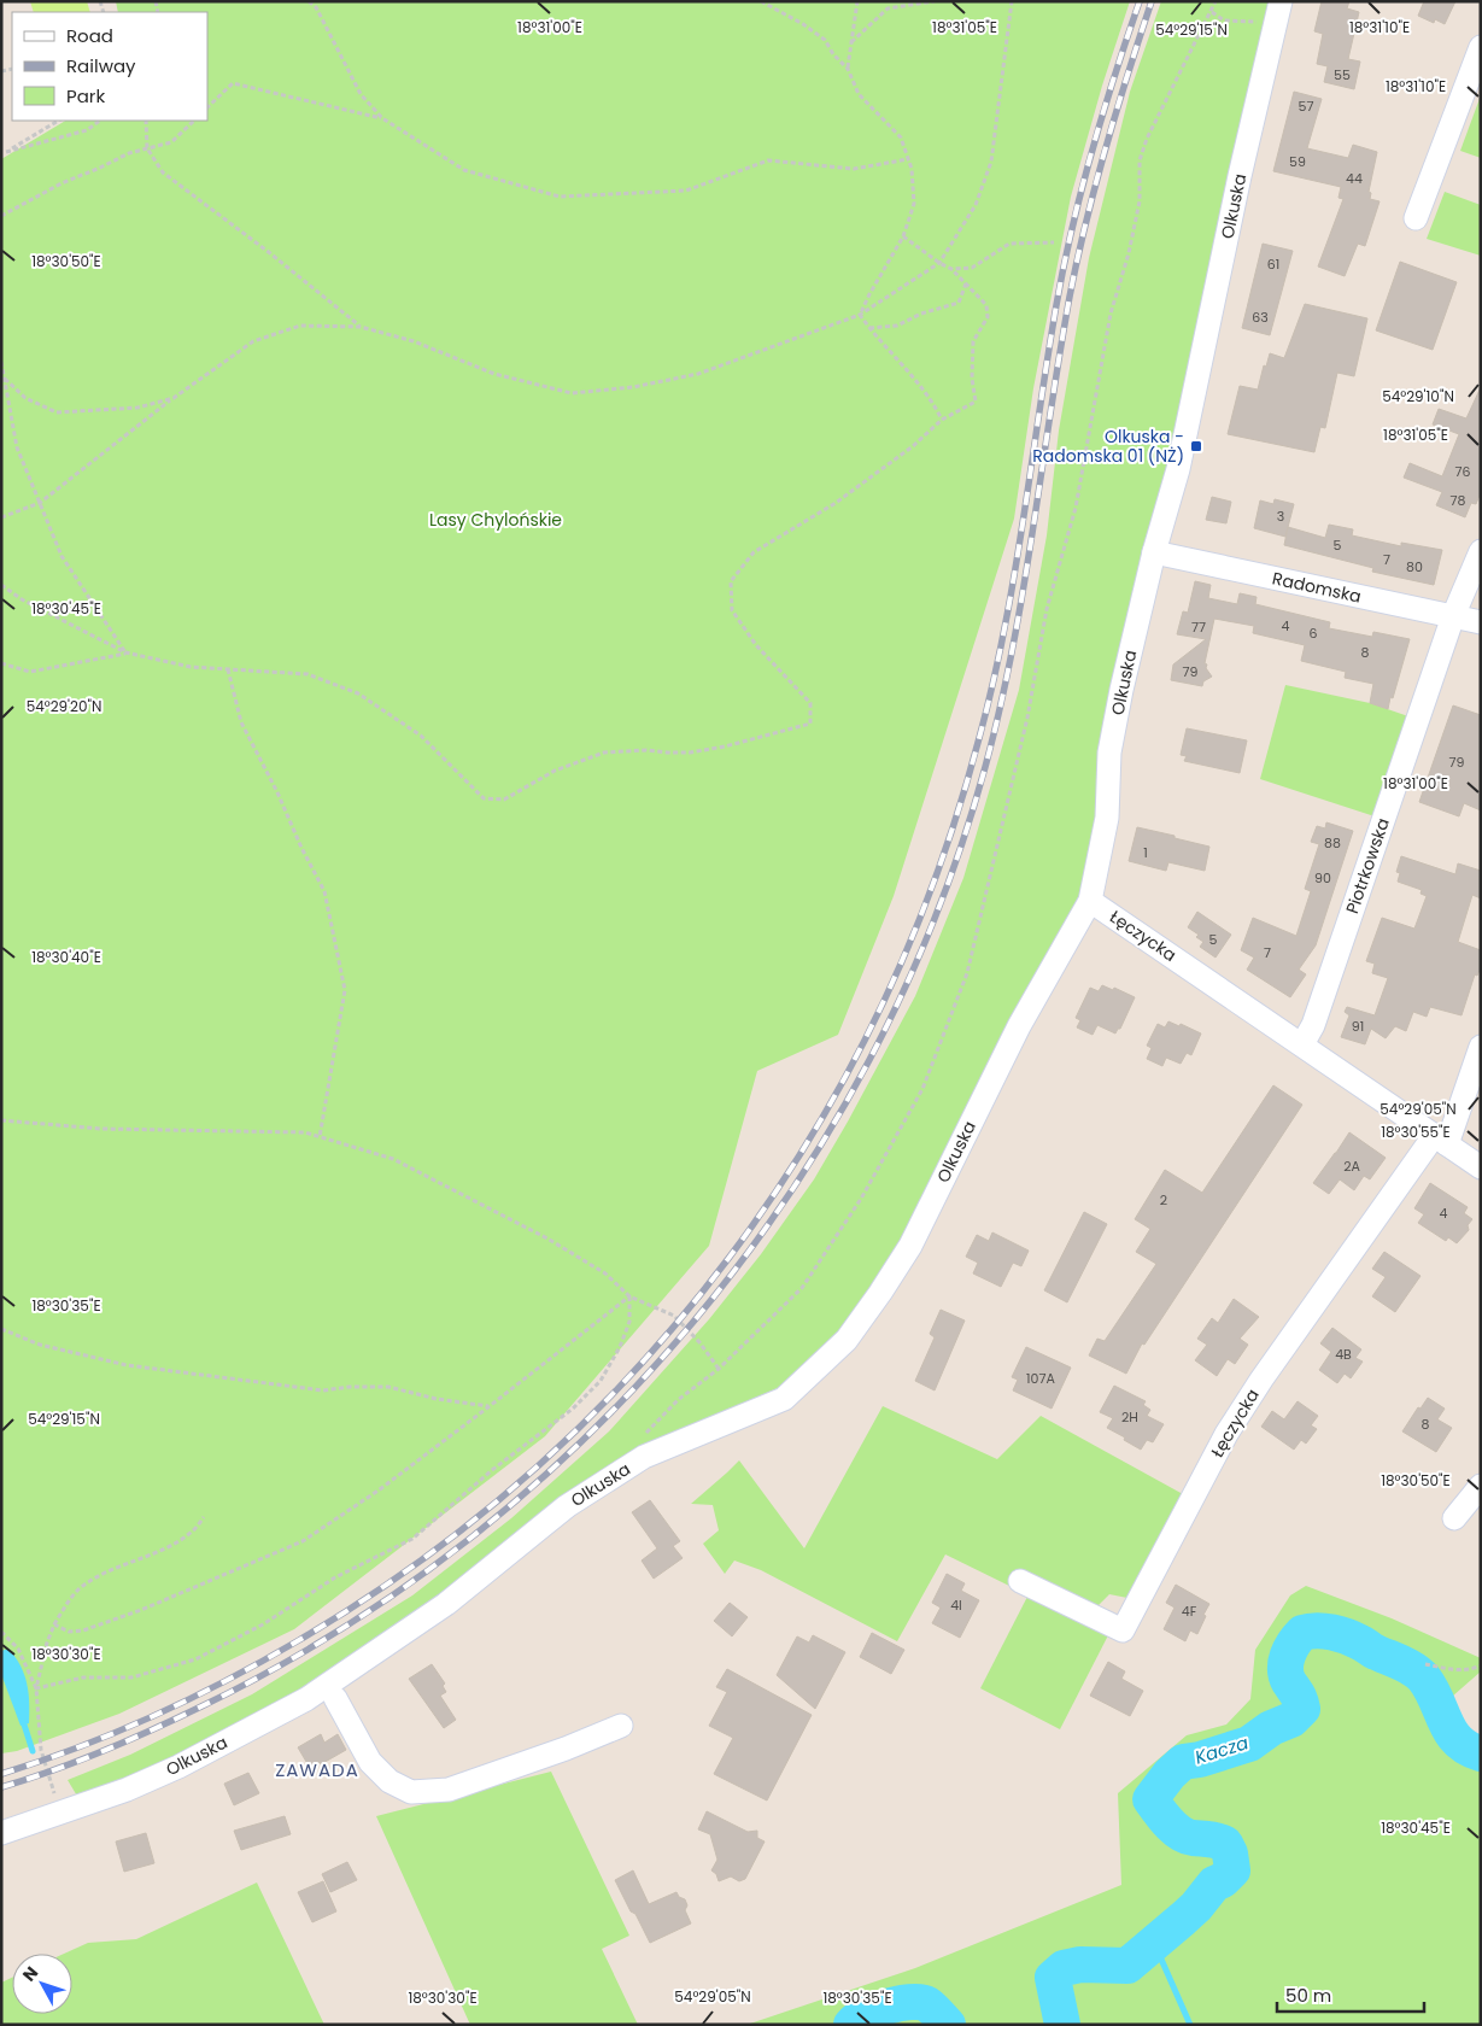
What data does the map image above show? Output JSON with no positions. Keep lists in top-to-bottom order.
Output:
{
  "streets": {
    "street": [
      "Olkuska",
      "Radomska",
      "Piotrkowska",
      "Łęczycka"
    ]
  },
  "crossings": [
    ["Olkuska", "Radomska"],
    ["Olkuska", "Łęczycka"],
    ["Radomska", "Piotrkowska"],
    ["Piotrkowska", "Łęczycka"]
  ],
  "districts": ["ZAWADA"],
  "water": ["Kacza"],
  "parks": ["Lasy Chylońskie"],
  "places": {
    "transit": ["Olkuska - Radomska 01 (NŻ)"]
  },
  "house_numbers": [
    "55",
    "57",
    "59",
    "44",
    "61",
    "63",
    "76",
    "78",
    "3",
    "5",
    "7",
    "80",
    "4",
    "77",
    "6",
    "8",
    "79",
    "79",
    "88",
    "1",
    "90",
    "5",
    "7",
    "91",
    "2A",
    "2",
    "4",
    "4B",
    "107A",
    "2H",
    "8",
    "4I",
    "4F"
  ],
  "legend": ["Road", "Railway", "Park"],
  "scale_bar": "50 m",
  "north": "top left",
  "coordinates": [
    "18°31'00\"E",
    "18°31'05\"E",
    "18°31'10\"E",
    "54°29'15\"N",
    "18°30'50\"E",
    "54°29'10\"N",
    "18°30'45\"E",
    "54°29'20\"N",
    "18°30'40\"E",
    "54°29'05\"N",
    "18°30'55\"E",
    "18°30'35\"E",
    "18°30'30\"E"
  ]
}
